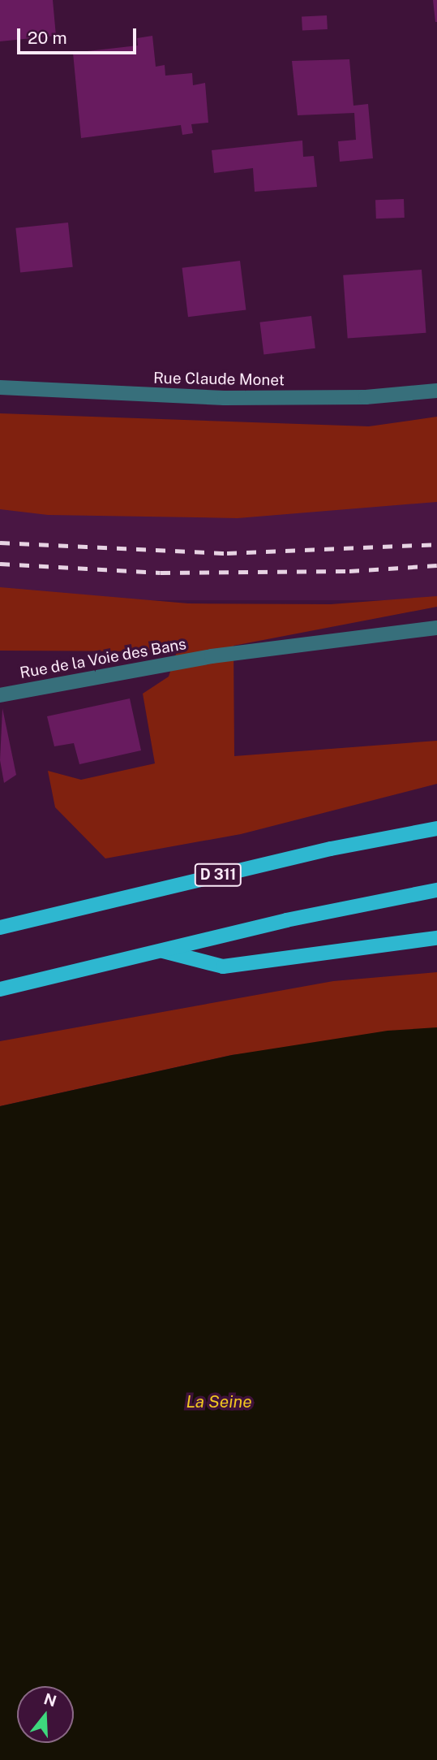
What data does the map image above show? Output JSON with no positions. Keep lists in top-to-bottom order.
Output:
{
  "streets": {
    "main road": ["D 311"],
    "street": ["Rue Claude Monet", "Rue de la Voie des Bans"]
  },
  "water": ["La Seine"],
  "scale_bar": "20 m",
  "north": "top"
}
